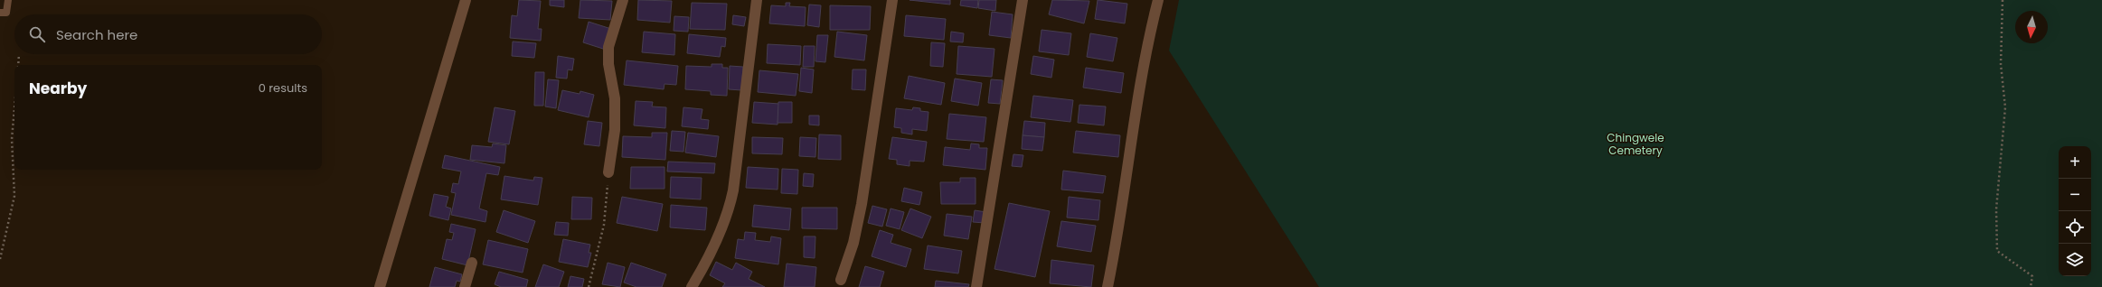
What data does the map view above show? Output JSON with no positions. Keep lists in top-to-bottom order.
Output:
{
  "parks": ["Chingwele Cemetery"],
  "north": "bottom",
  "page": {
    "search": "Search here",
    "heading": ["Nearby", "0 results"],
    "map_buttons": ["+", "−"]
  }
}
